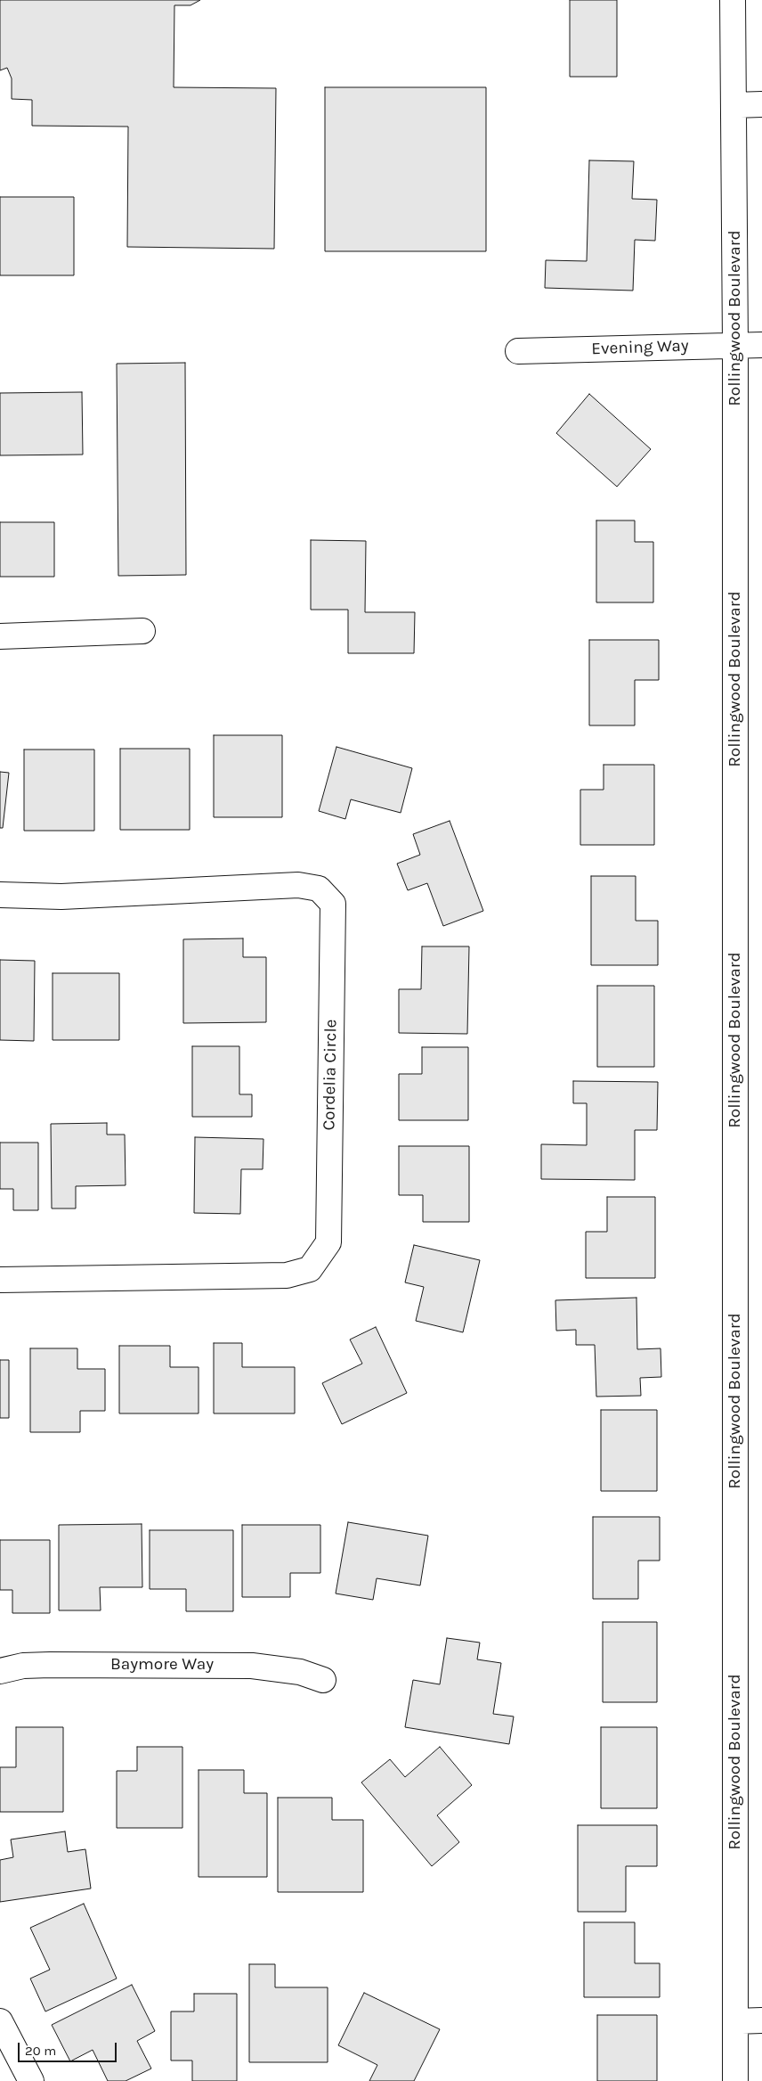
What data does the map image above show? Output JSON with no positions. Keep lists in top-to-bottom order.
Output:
{
  "streets": {
    "street": [
      "Rollingwood Boulevard",
      "Evening Way",
      "Cordelia Circle",
      "Baymore Way"
    ]
  },
  "crossings": [
    ["Rollingwood Boulevard", "Evening Way"]
  ],
  "scale_bar": "20 m"
}
